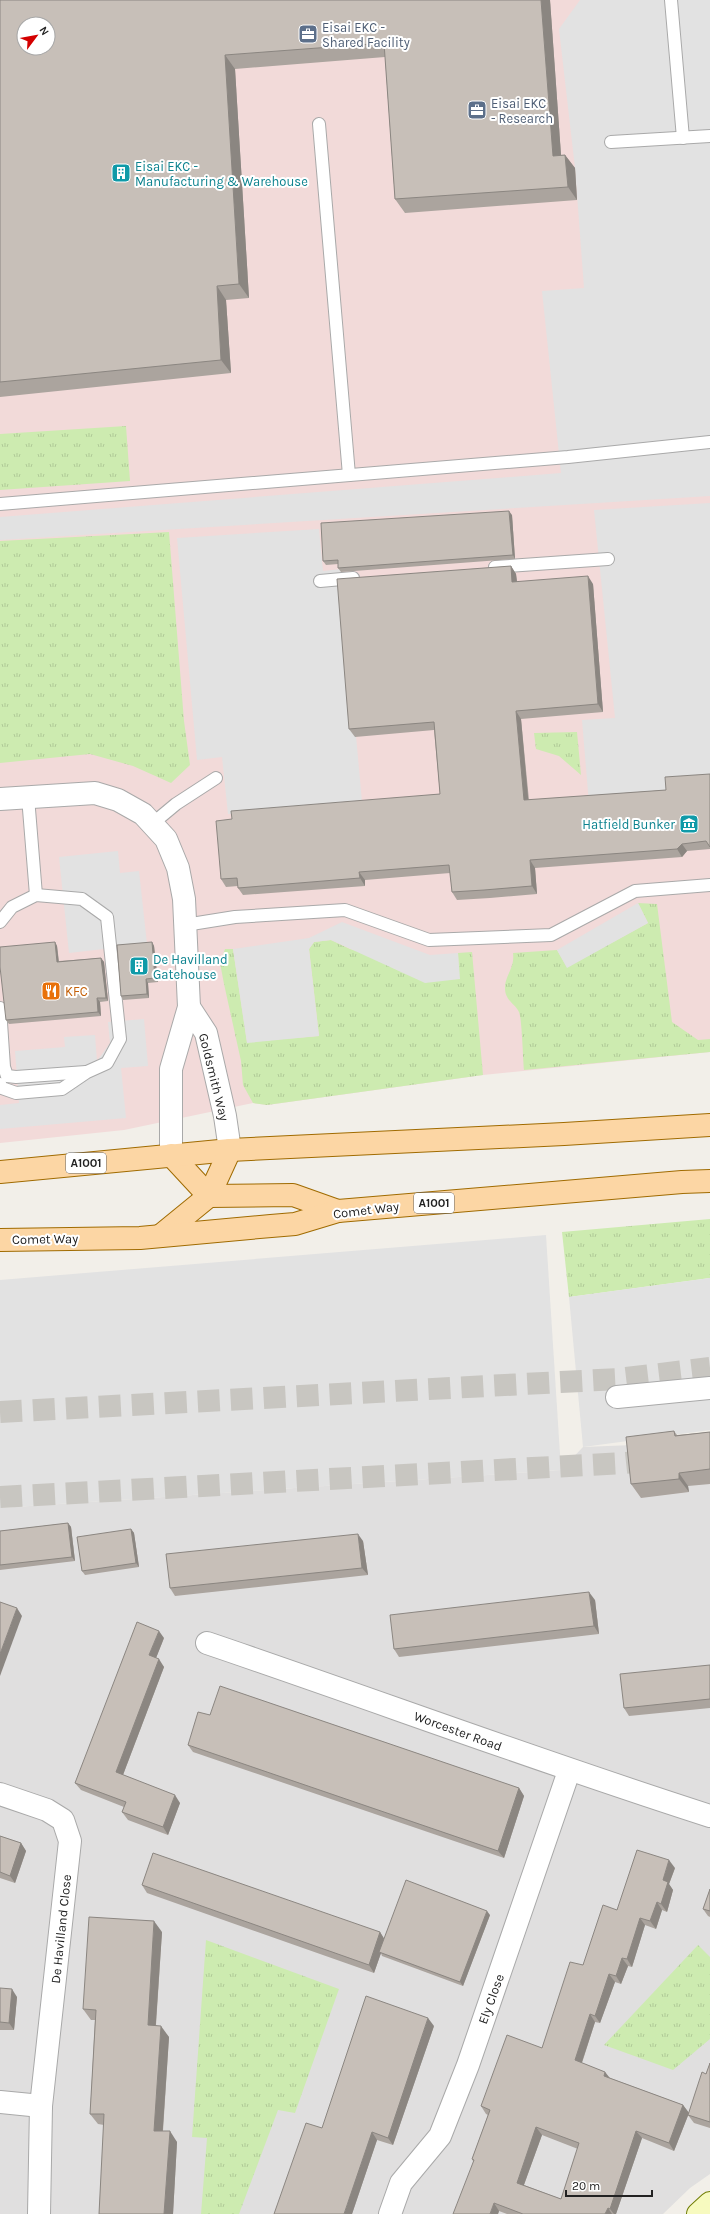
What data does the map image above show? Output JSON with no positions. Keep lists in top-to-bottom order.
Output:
{
  "streets": {
    "main road": ["A1001", "Comet Way"],
    "street": [
      "Goldsmith Way",
      "Worcester Road",
      "De Havilland Close",
      "Ely Close"
    ]
  },
  "crossings": [
    ["Goldsmith Way", "A1001"],
    ["A1001", "Comet Way"],
    ["Worcester Road", "Ely Close"]
  ],
  "places": {
    "office": ["Eisai EKC - Shared Facility", "Eisai EKC - Research"],
    "building": ["Eisai EKC - Manufacturing & Warehouse", "De Havilland Gatehouse"],
    "museum": ["Hatfield Bunker"],
    "restaurant": ["KFC"]
  },
  "scale_bar": "20 m",
  "north": "top right"
}
